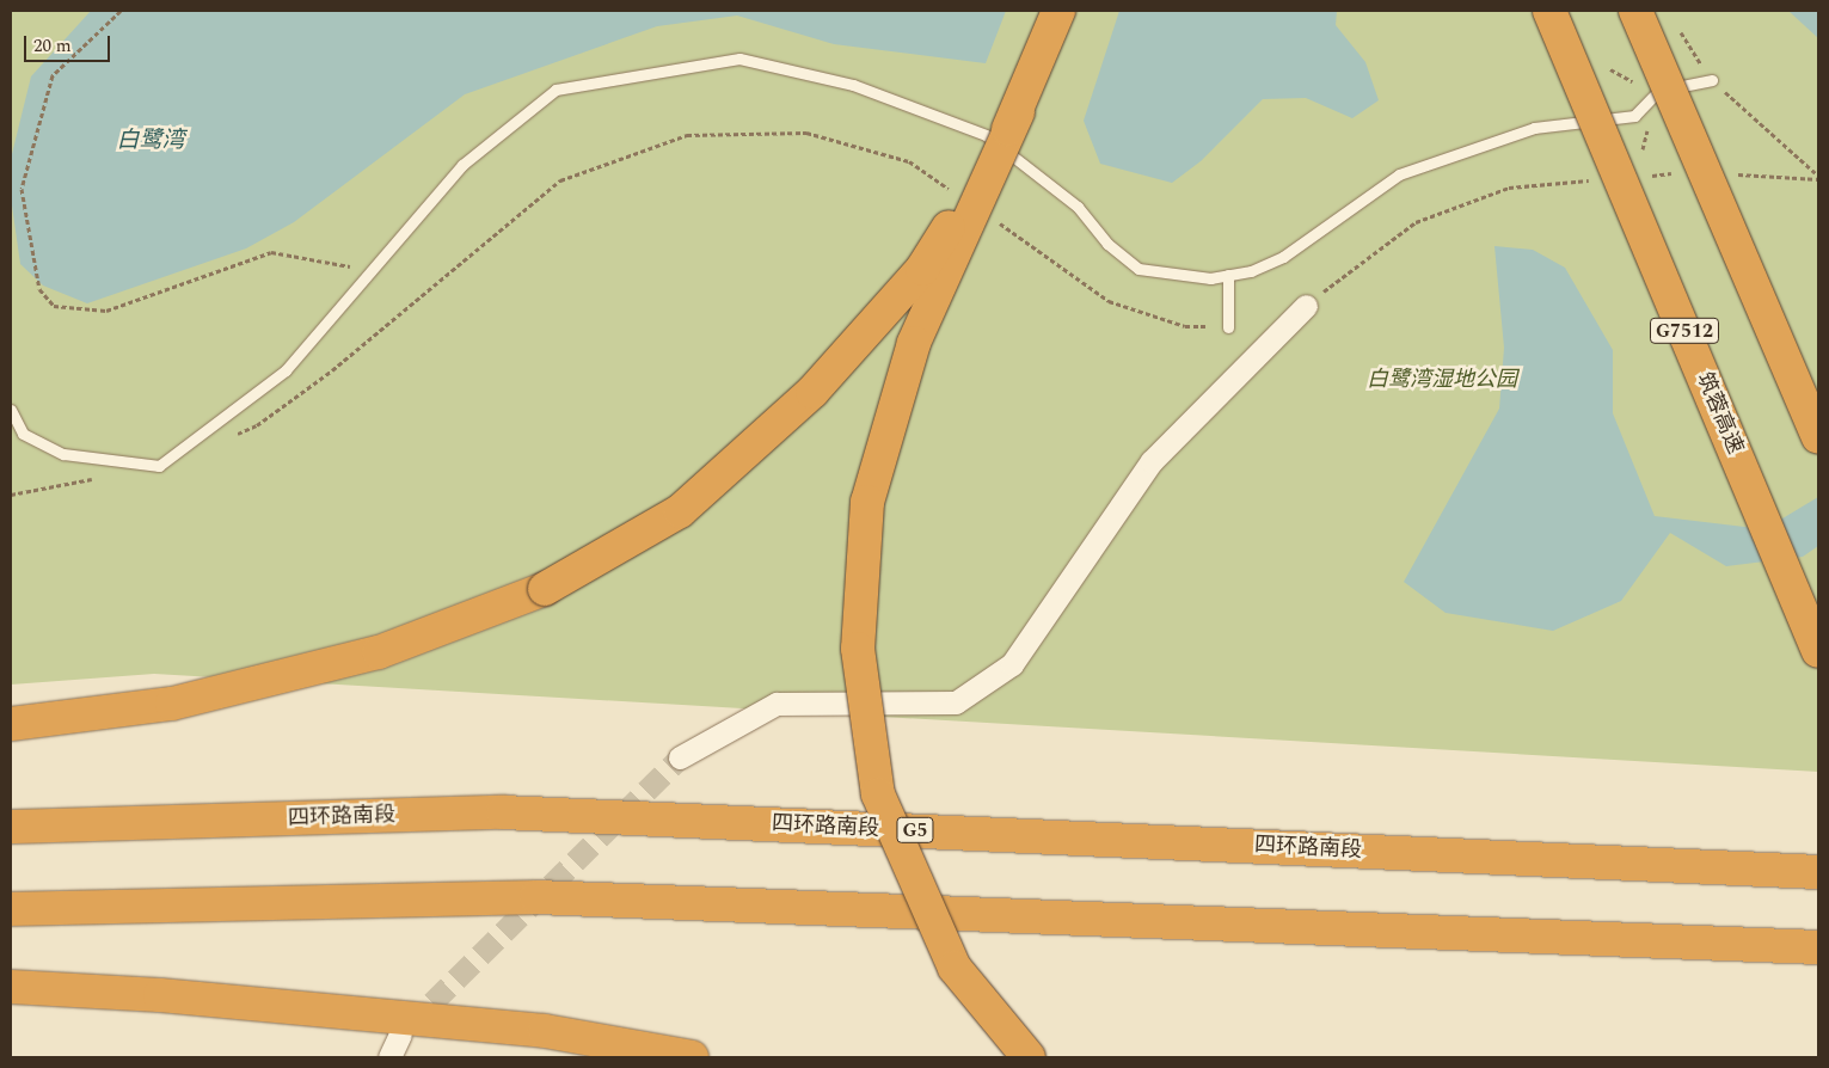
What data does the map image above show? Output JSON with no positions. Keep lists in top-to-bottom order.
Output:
{
  "streets": {
    "highway": [
      "G7512",
      "筑蓉高速",
      "四环路南段",
      "G5"
    ]
  },
  "water": ["白鹭湾"],
  "parks": ["白鹭湾湿地公园"],
  "scale_bar": "20 m"
}
